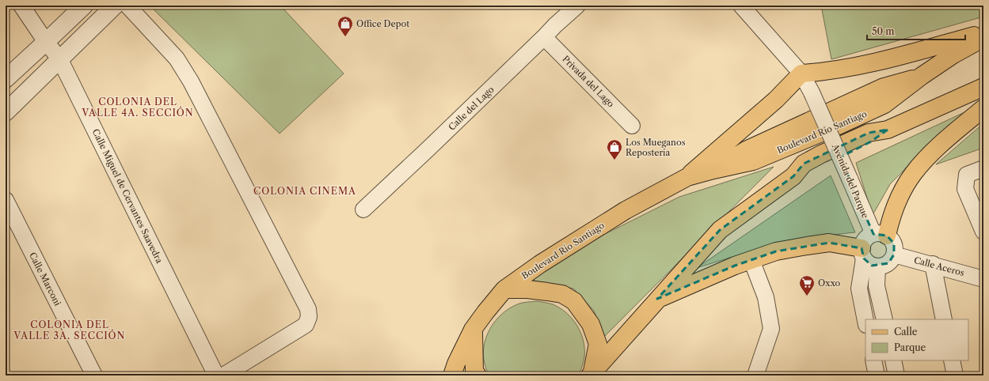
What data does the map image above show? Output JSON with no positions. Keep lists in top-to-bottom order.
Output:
{
  "streets": {
    "main road": ["Boulevard Río Santiago"],
    "street": [
      "Privada del Lago",
      "Calle del Lago",
      "Avenida del Parque",
      "Calle Miguel de Cervantes Saavedra",
      "Calle Aceros",
      "Calle Marconi"
    ]
  },
  "crossings": [
    ["Privada del Lago", "Calle del Lago"],
    ["Avenida del Parque", "Calle Aceros"]
  ],
  "districts": ["COLONIA DEL VALLE 4A. SECCIÓN", "COLONIA CINEMA", "COLONIA DEL VALLE 3A. SECCIÓN"],
  "places": {
    "shop": ["Office Depot", "Los Mueganos Repostería"],
    "supermarket": ["Oxxo"]
  },
  "legend": ["Calle", "Parque"],
  "scale_bar": "50 m"
}
